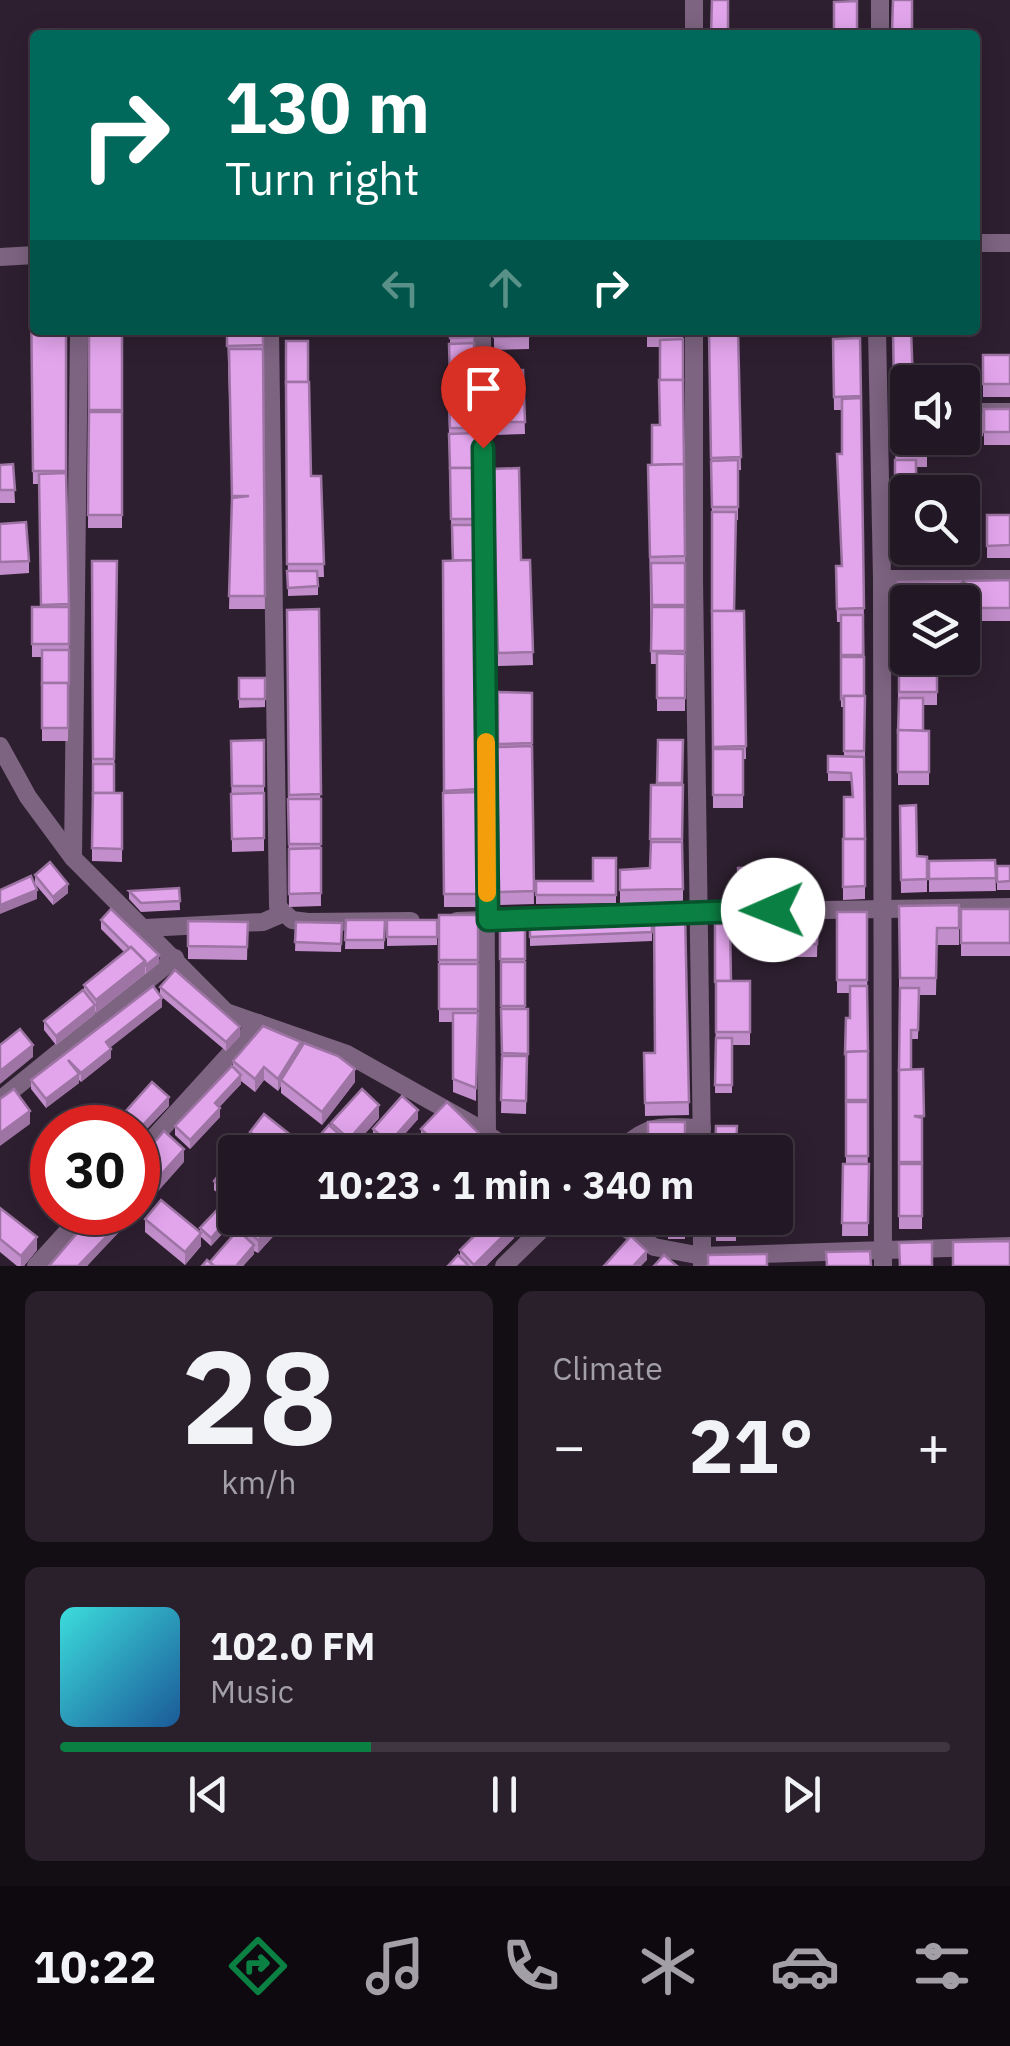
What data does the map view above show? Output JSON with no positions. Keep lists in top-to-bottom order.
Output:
{
  "page": {
    "turn": ["130 m", "Turn right"],
    "limit": "30",
    "trip": "10:23 · 1 min · 340 m",
    "tile": [
      ["28", "km/h"],
      "Climate"
    ],
    "heat": ["−", "21°", "+"],
    "song": ["102.0 FM", "Music"],
    "tabs": "10:22"
  }
}
